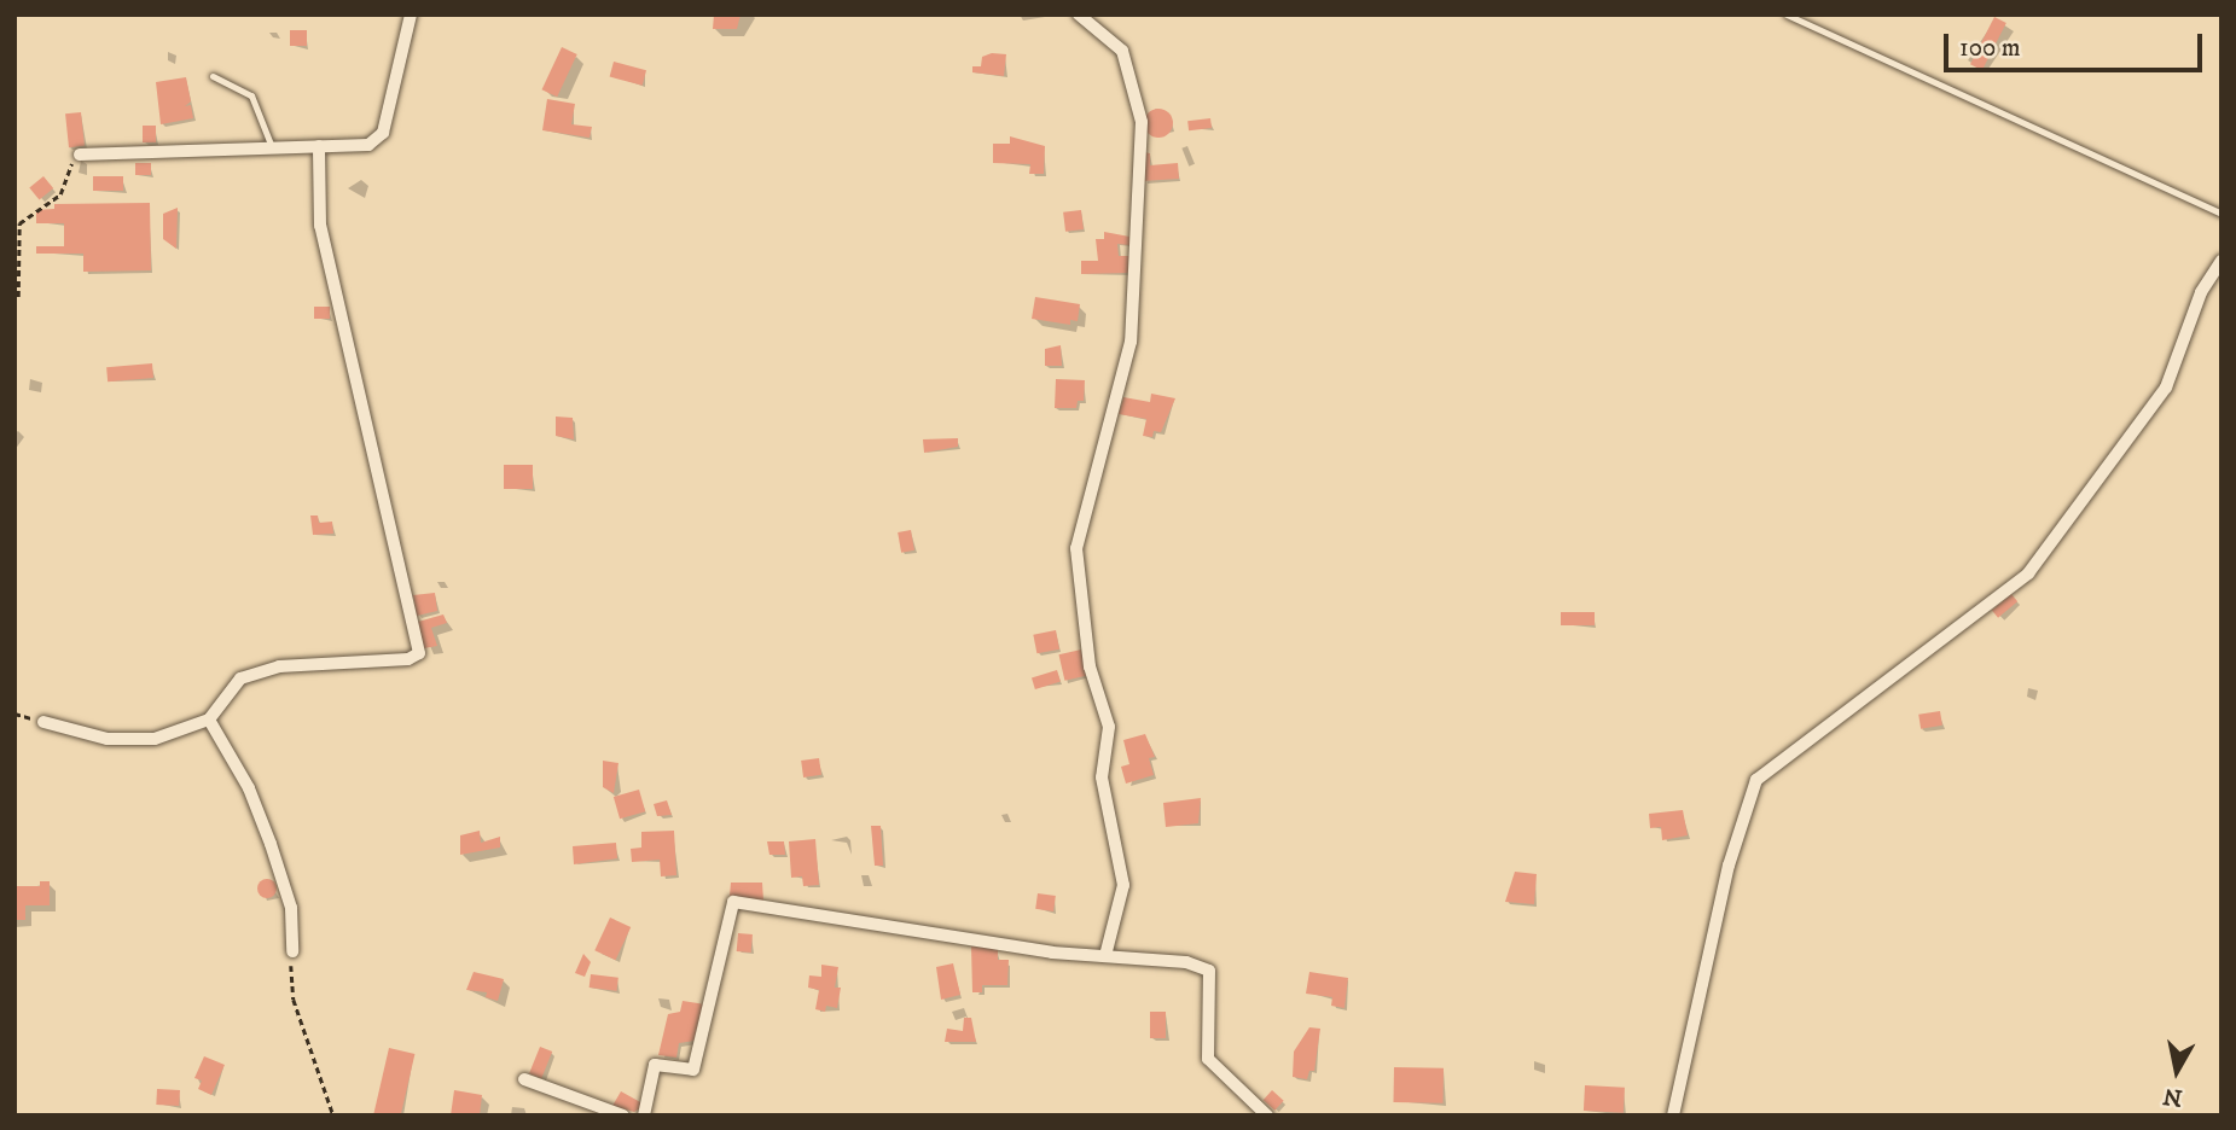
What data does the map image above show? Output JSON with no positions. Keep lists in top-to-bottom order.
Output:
{
  "scale_bar": "100 m",
  "north": "bottom"
}
